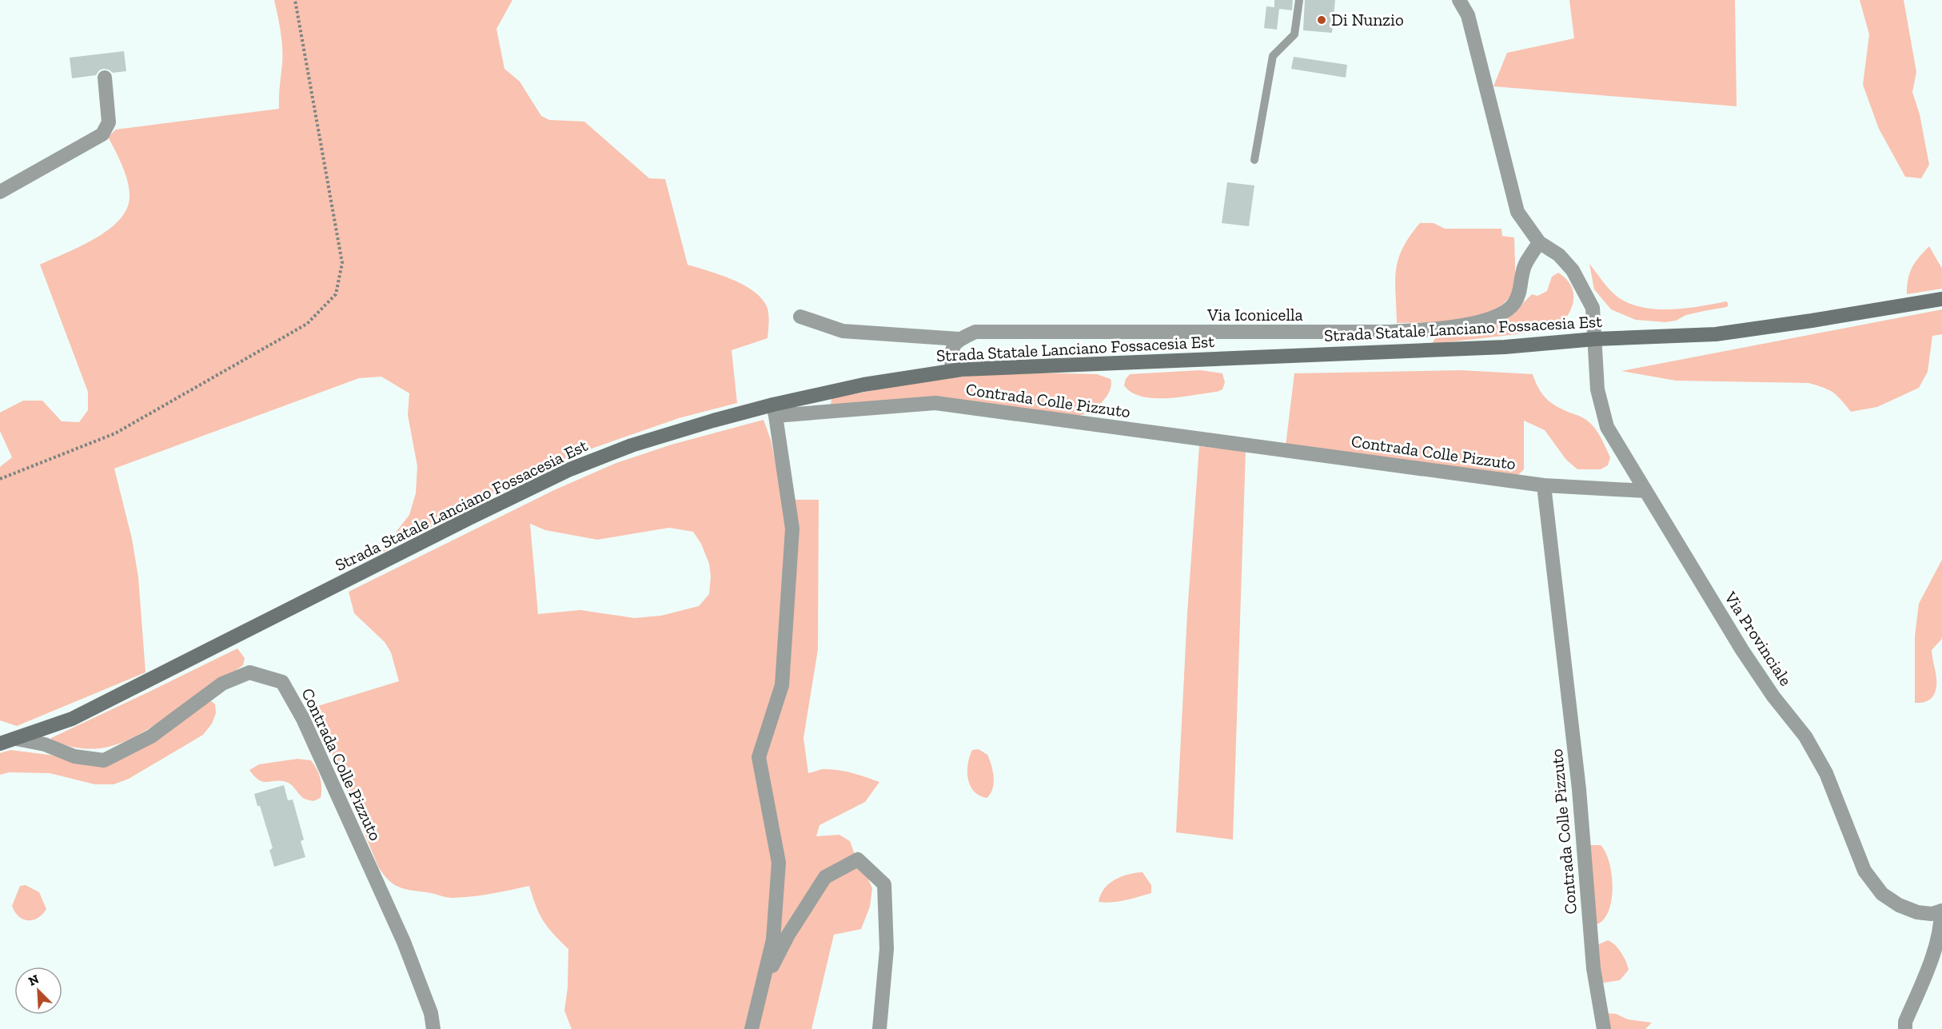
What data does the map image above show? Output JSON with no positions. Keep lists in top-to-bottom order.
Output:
{
  "streets": {
    "main road": ["Strada Statale Lanciano Fossacesia Est"],
    "street": ["Via Iconicella", "Contrada Colle Pizzuto", "Via Provinciale"]
  },
  "crossings": [
    ["Via Iconicella", "Via Provinciale"],
    ["Strada Statale Lanciano Fossacesia Est", "Contrada Colle Pizzuto"],
    ["Strada Statale Lanciano Fossacesia Est", "Via Provinciale"]
  ],
  "places": ["Di Nunzio"],
  "north": "top left"
}
